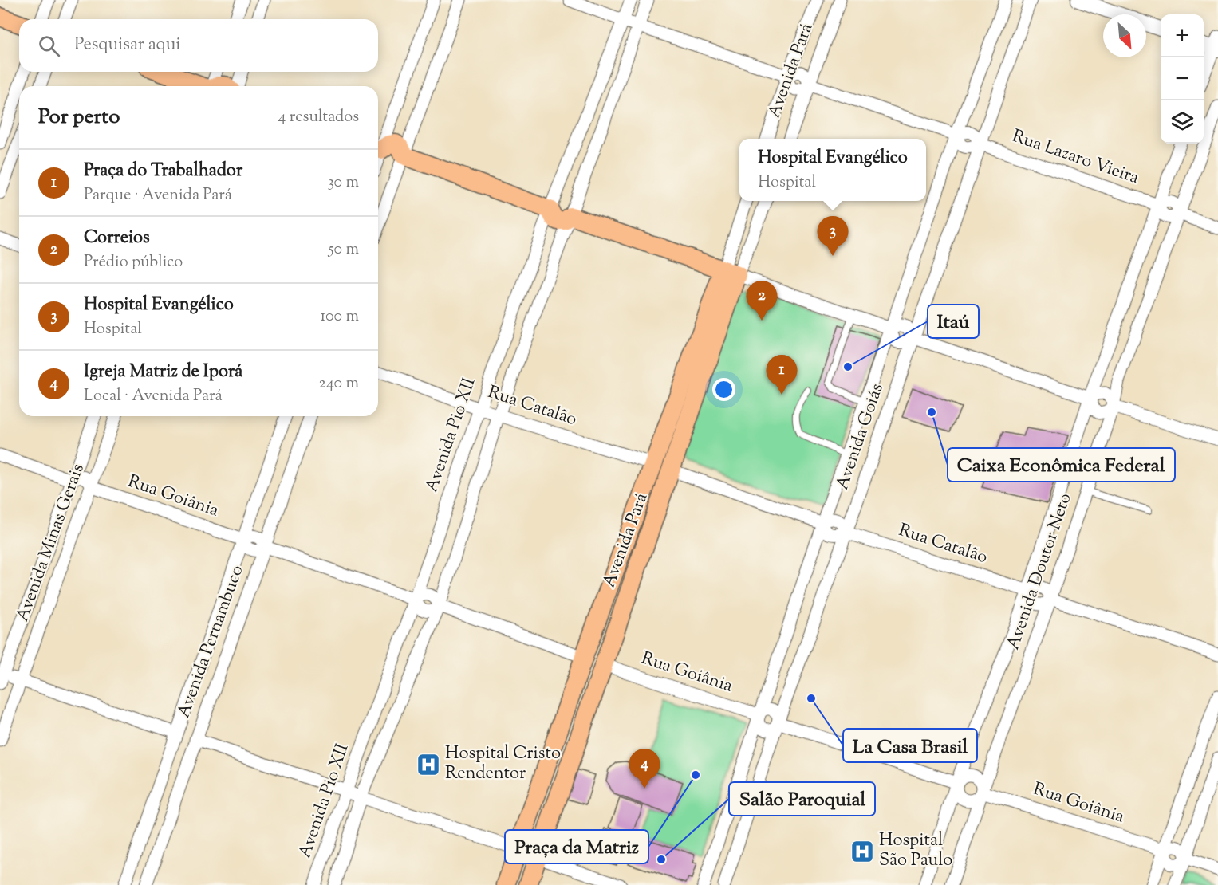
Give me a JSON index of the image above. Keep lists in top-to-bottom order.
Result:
{
  "streets": {
    "main road": ["Avenida Pará"],
    "street": [
      "Rua Lazaro Vieira",
      "Rua Catalão",
      "Avenida Pio XII",
      "Avenida Goiás",
      "Rua Goiânia",
      "Avenida Minas Gerais",
      "Avenida Doutor Neto",
      "Avenida Pernambuco"
    ]
  },
  "crossings": [
    ["Avenida Pará", "Rua Lazaro Vieira"],
    ["Avenida Pará", "Rua Catalão"],
    ["Avenida Pará", "Rua Goiânia"],
    ["Rua Lazaro Vieira", "Avenida Pio XII"],
    ["Rua Lazaro Vieira", "Avenida Goiás"],
    ["Rua Lazaro Vieira", "Avenida Doutor Neto"],
    ["Rua Catalão", "Avenida Pio XII"],
    ["Rua Catalão", "Avenida Goiás"],
    ["Rua Catalão", "Avenida Doutor Neto"],
    ["Avenida Pio XII", "Rua Goiânia"],
    ["Avenida Goiás", "Rua Goiânia"],
    ["Rua Goiânia", "Avenida Minas Gerais"],
    ["Rua Goiânia", "Avenida Doutor Neto"],
    ["Rua Goiânia", "Avenida Pernambuco"]
  ],
  "places": {
    "other": [
      "Itaú",
      "Caixa Econômica Federal",
      "La Casa Brasil",
      "Praça da Matriz",
      "Salão Paroquial"
    ],
    "hospital": ["Hospital Cristo Rendentor", "Hospital São Paulo"]
  },
  "north": "bottom right",
  "page": {
    "map_buttons": ["+", "−"],
    "search": "Pesquisar aqui",
    "heading": ["Por perto", "4 resultados"],
    "popup": ["Hospital Evangélico", "Hospital"],
    "list": [
      {
        "mark": "1",
        "name": "Praça do Trabalhador",
        "note": "Parque · Avenida Pará",
        "value": "30 m"
      },
      {
        "mark": "2",
        "name": "Correios",
        "note": "Prédio público",
        "value": "50 m"
      },
      {
        "mark": "3",
        "name": "Hospital Evangélico",
        "note": "Hospital",
        "value": "100 m"
      },
      {
        "mark": "4",
        "name": "Igreja Matriz de Iporá",
        "note": "Local · Avenida Pará",
        "value": "240 m"
      }
    ],
    "pins": [
      "3",
      "2",
      "1",
      "4"
    ]
  }
}
